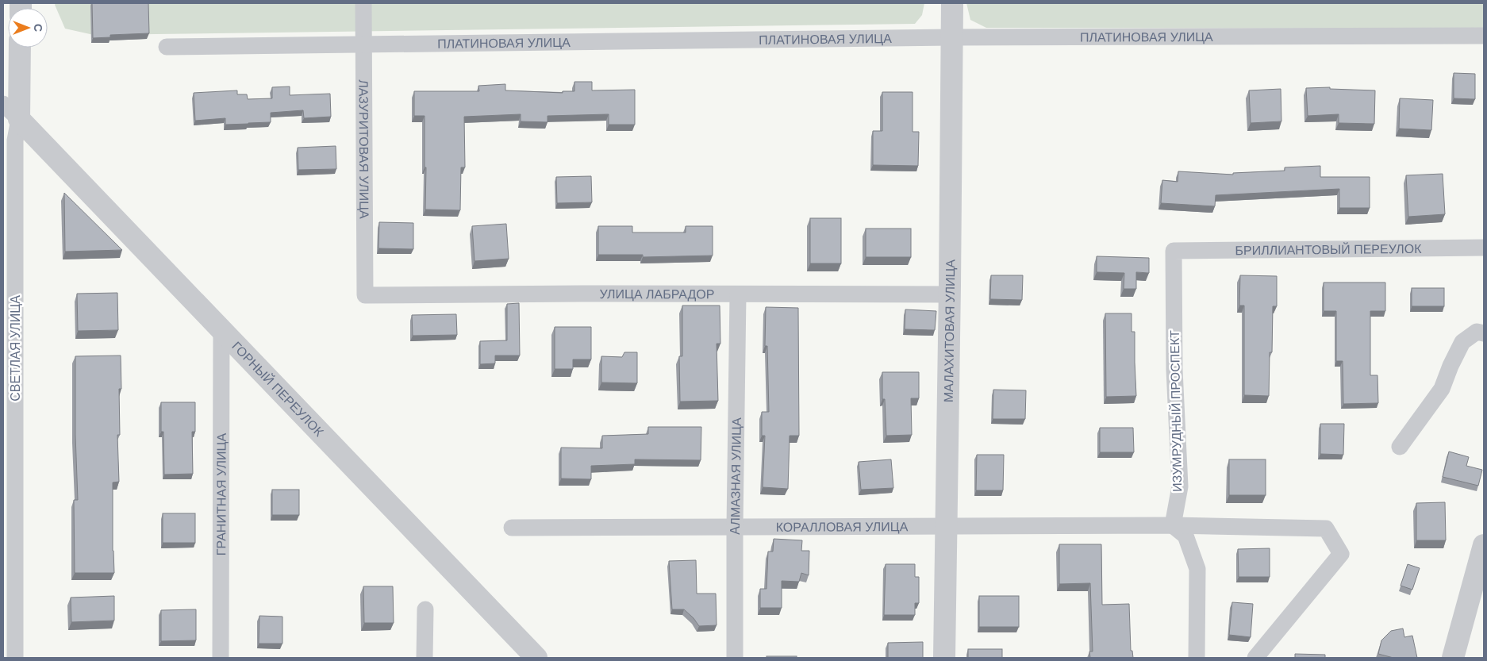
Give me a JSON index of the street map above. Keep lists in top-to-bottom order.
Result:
{
  "streets": {
    "street": [
      "ПЛАТИНОВАЯ УЛИЦА",
      "ЛАЗУРИТОВАЯ УЛИЦА",
      "БРИЛЛИАНТОВЫЙ ПЕРЕУЛОК",
      "УЛИЦА ЛАБРАДОР",
      "МАЛАХИТОВАЯ УЛИЦА",
      "СВЕТЛАЯ УЛИЦА",
      "ГОРНЫЙ ПЕРЕУЛОК",
      "ИЗУМРУДНЫЙ ПРОСПЕКТ",
      "АЛМАЗНАЯ УЛИЦА",
      "ГРАНИТНАЯ УЛИЦА",
      "КОРАЛЛОВАЯ УЛИЦА"
    ]
  },
  "crossings": [
    ["ПЛАТИНОВАЯ УЛИЦА", "ЛАЗУРИТОВАЯ УЛИЦА"],
    ["ПЛАТИНОВАЯ УЛИЦА", "МАЛАХИТОВАЯ УЛИЦА"],
    ["ЛАЗУРИТОВАЯ УЛИЦА", "УЛИЦА ЛАБРАДОР"],
    ["БРИЛЛИАНТОВЫЙ ПЕРЕУЛОК", "ИЗУМРУДНЫЙ ПРОСПЕКТ"],
    ["УЛИЦА ЛАБРАДОР", "МАЛАХИТОВАЯ УЛИЦА"],
    ["УЛИЦА ЛАБРАДОР", "АЛМАЗНАЯ УЛИЦА"],
    ["МАЛАХИТОВАЯ УЛИЦА", "КОРАЛЛОВАЯ УЛИЦА"],
    ["СВЕТЛАЯ УЛИЦА", "ГОРНЫЙ ПЕРЕУЛОК"],
    ["ГОРНЫЙ ПЕРЕУЛОК", "ГРАНИТНАЯ УЛИЦА"],
    ["ИЗУМРУДНЫЙ ПРОСПЕКТ", "КОРАЛЛОВАЯ УЛИЦА"],
    ["АЛМАЗНАЯ УЛИЦА", "КОРАЛЛОВАЯ УЛИЦА"]
  ],
  "north": "right"
}
